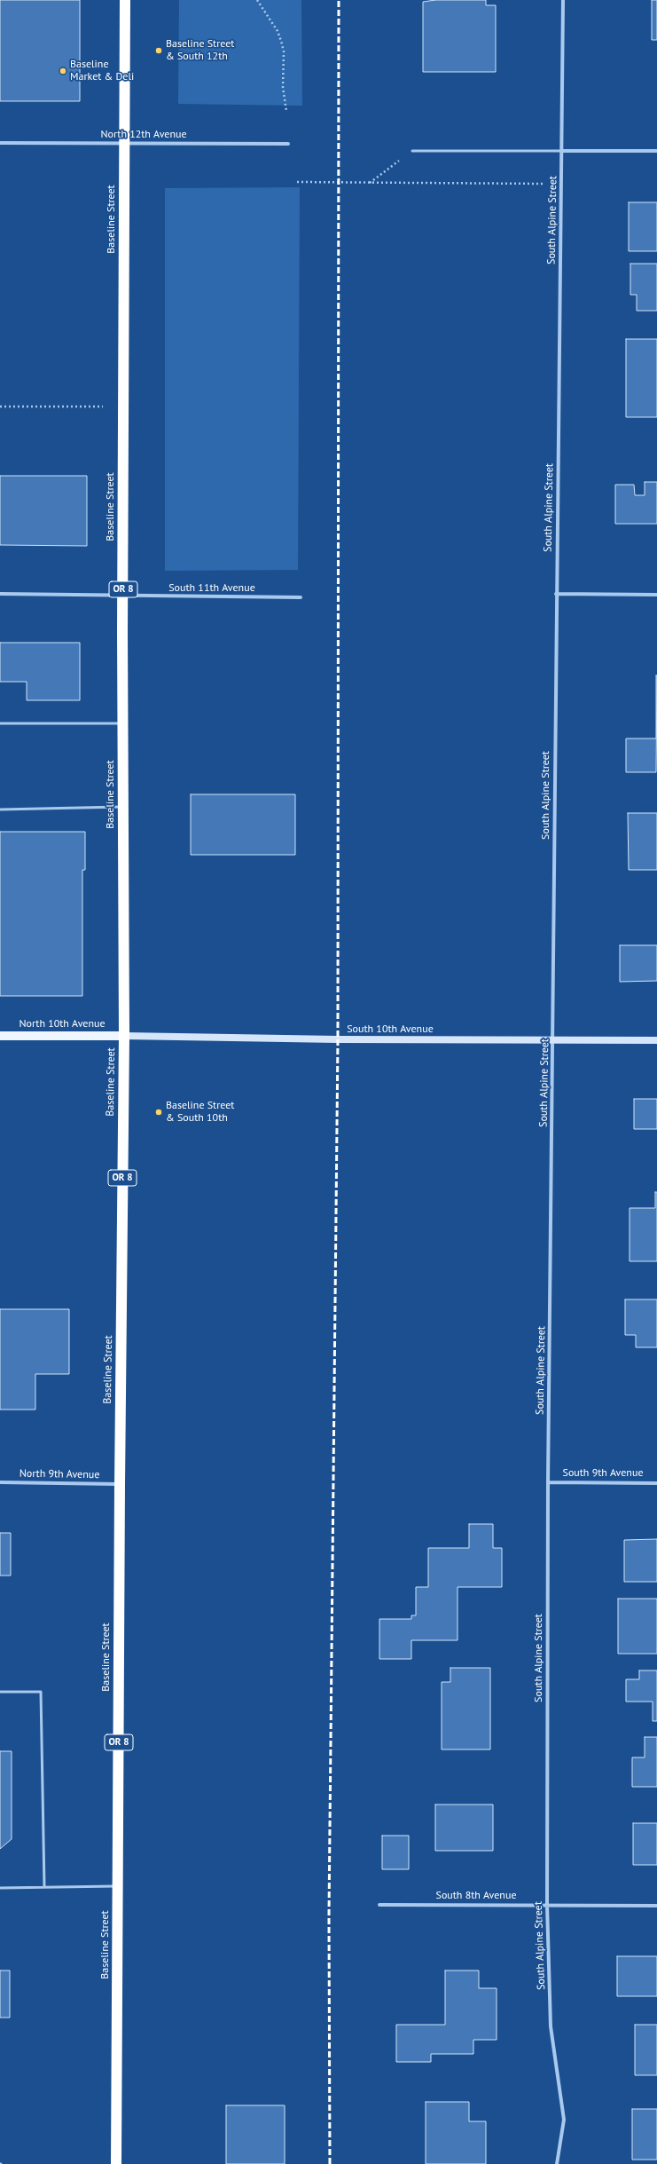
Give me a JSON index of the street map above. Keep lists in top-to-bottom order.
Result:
{
  "streets": {
    "highway": ["Baseline Street", "OR 8"],
    "main road": ["North 10th Avenue", "South 10th Avenue"],
    "street": [
      "North 12th Avenue",
      "South Alpine Street",
      "South 11th Avenue",
      "South 9th Avenue",
      "North 9th Avenue",
      "South 8th Avenue"
    ]
  },
  "crossings": [
    ["North 12th Avenue", "Baseline Street"],
    ["Baseline Street", "South 11th Avenue"],
    ["Baseline Street", "North 10th Avenue"],
    ["Baseline Street", "South 10th Avenue"],
    ["Baseline Street", "North 9th Avenue"],
    ["South Alpine Street", "South 10th Avenue"],
    ["South Alpine Street", "South 9th Avenue"],
    ["South Alpine Street", "South 8th Avenue"],
    ["North 10th Avenue", "South 10th Avenue"]
  ],
  "places": ["Baseline Street & South 12th", "Baseline Market & Deli", "Baseline Street & South 10th"]
}
